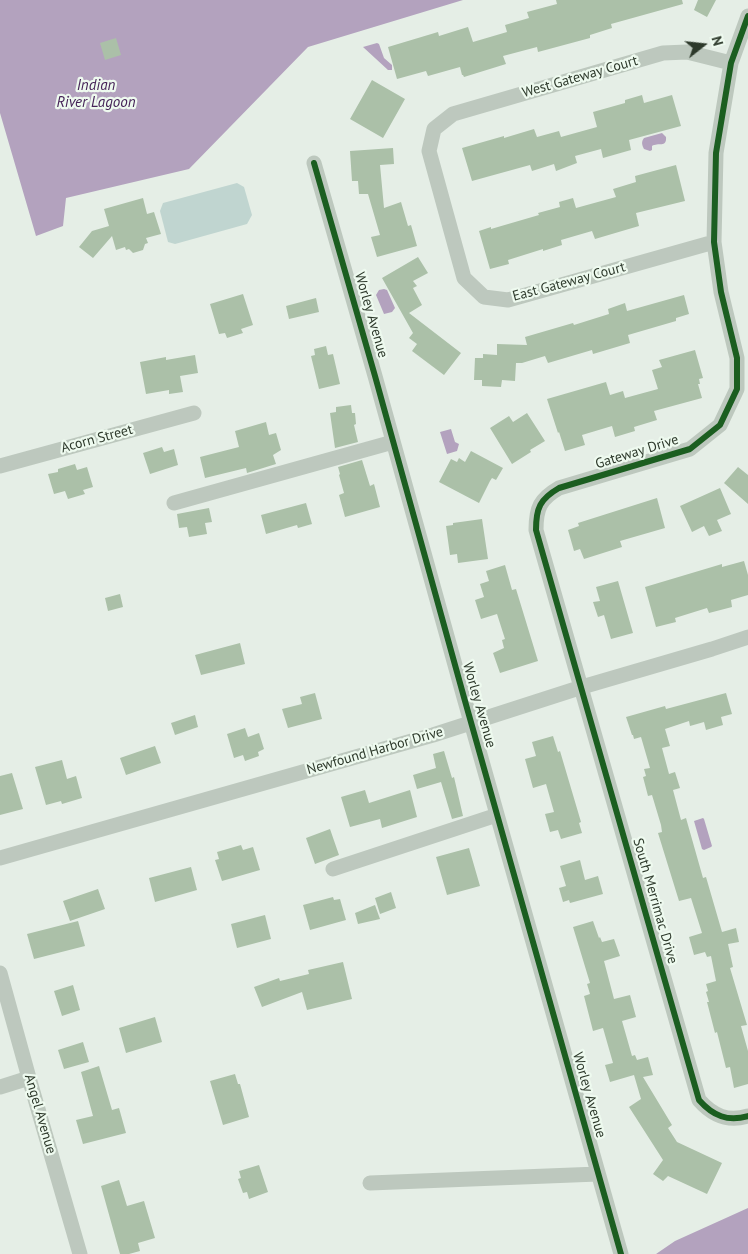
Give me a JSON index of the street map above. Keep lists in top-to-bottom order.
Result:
{
  "streets": {
    "street": [
      "West Gateway Court",
      "East Gateway Court",
      "Worley Avenue",
      "Acorn Street",
      "Gateway Drive",
      "Newfound Harbor Drive",
      "South Merrimac Drive",
      "Angel Avenue"
    ]
  },
  "crossings": [
    ["West Gateway Court", "East Gateway Court"],
    ["West Gateway Court", "Gateway Drive"],
    ["East Gateway Court", "Gateway Drive"],
    ["Worley Avenue", "Newfound Harbor Drive"],
    ["Gateway Drive", "Newfound Harbor Drive"],
    ["Gateway Drive", "South Merrimac Drive"],
    ["Newfound Harbor Drive", "South Merrimac Drive"]
  ],
  "water": ["Indian River Lagoon"],
  "north": "right"
}
